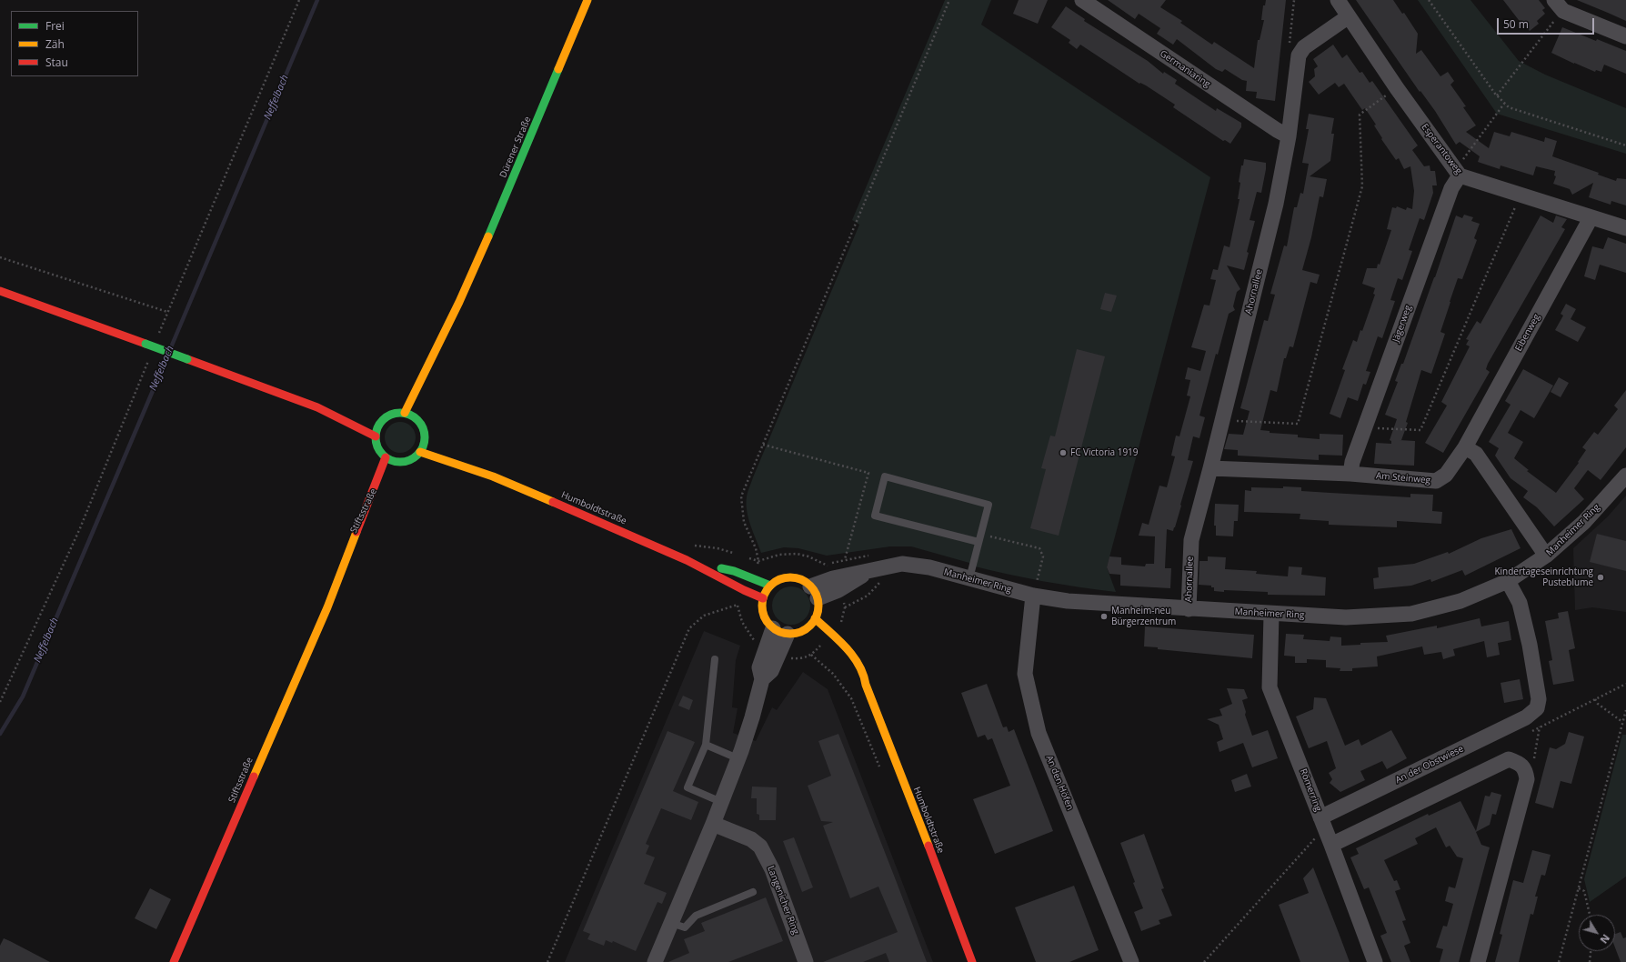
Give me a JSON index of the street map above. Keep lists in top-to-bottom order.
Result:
{
  "streets": {
    "street": [
      "Germaniaring",
      "Dürener Straße",
      "Esperantoweg",
      "Ahornallee",
      "Jägerweg",
      "Eibenweg",
      "Am Steinweg",
      "Humboldtstraße",
      "Stiftsstraße",
      "Manheimer Ring",
      "An der Obstwiese",
      "An den Höfen",
      "Römerring",
      "Langenicher Ring"
    ]
  },
  "crossings": [
    ["Germaniaring", "Ahornallee"],
    ["Dürener Straße", "Humboldtstraße"],
    ["Dürener Straße", "Stiftsstraße"],
    ["Esperantoweg", "Jägerweg"],
    ["Esperantoweg", "Eibenweg"],
    ["Ahornallee", "Am Steinweg"],
    ["Ahornallee", "Manheimer Ring"],
    ["Jägerweg", "Am Steinweg"],
    ["Eibenweg", "Am Steinweg"],
    ["Humboldtstraße", "Stiftsstraße"],
    ["Humboldtstraße", "Manheimer Ring"],
    ["Manheimer Ring", "An den Höfen"],
    ["Manheimer Ring", "Römerring"],
    ["An der Obstwiese", "Römerring"]
  ],
  "water": ["Neffelbach"],
  "places": ["FC Victoria 1919", "Kindertageseinrichtung Pusteblume", "Manheim-neu Bürgerzentrum"],
  "legend": ["Frei", "Zäh", "Stau"],
  "scale_bar": "50 m",
  "north": "bottom right"
}
